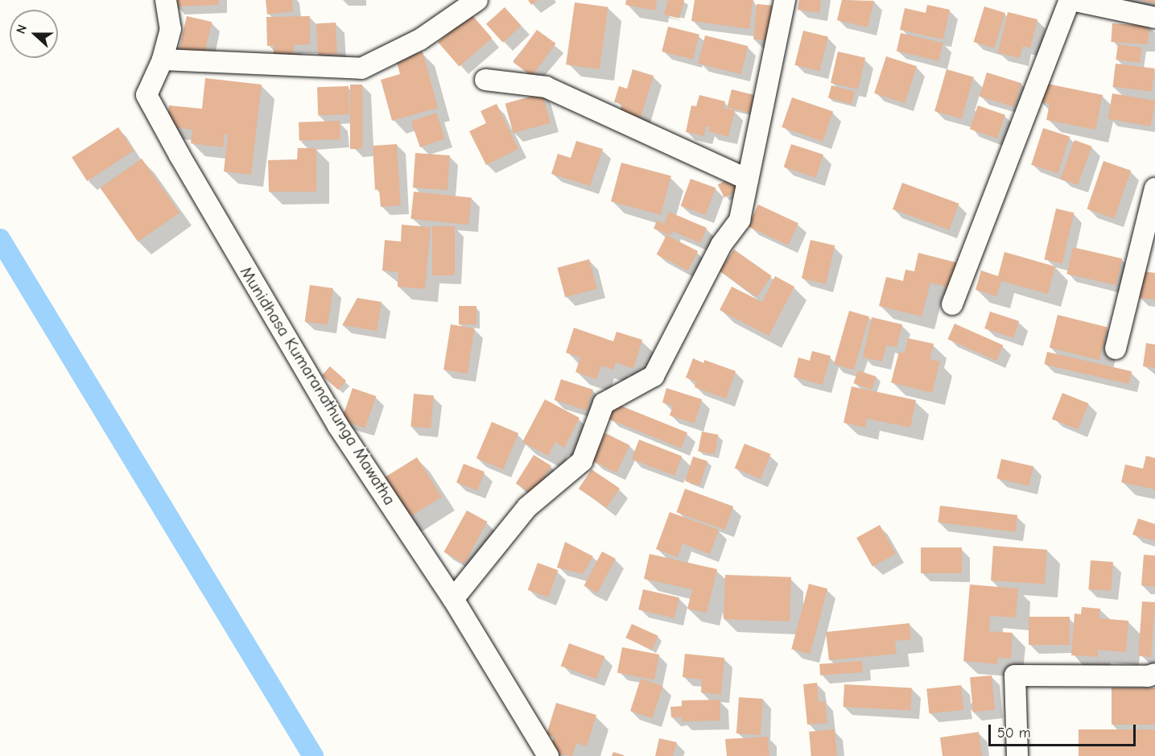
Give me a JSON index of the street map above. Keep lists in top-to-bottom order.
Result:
{
  "streets": {
    "street": ["Munidhasa Kumaranathunga Mawatha"]
  },
  "scale_bar": "50 m",
  "north": "left"
}
